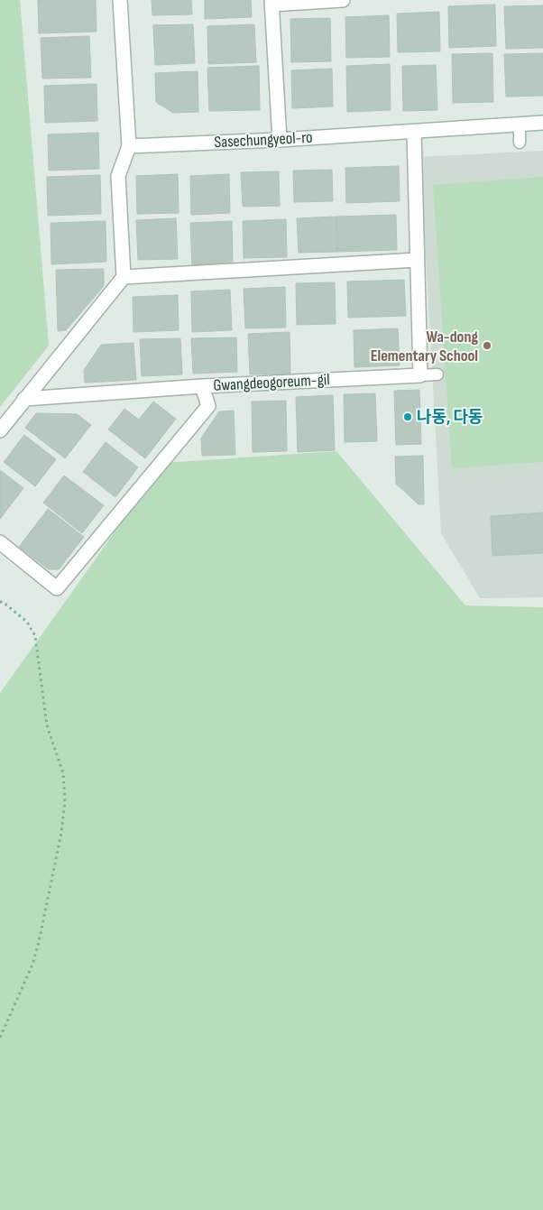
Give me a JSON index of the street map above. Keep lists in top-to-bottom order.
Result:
{
  "streets": {
    "street": ["Sasechungyeol-ro", "Gwangdeogoreum-gil"]
  },
  "places": ["Wa-dong Elementary School", "나동, 다동"]
}
